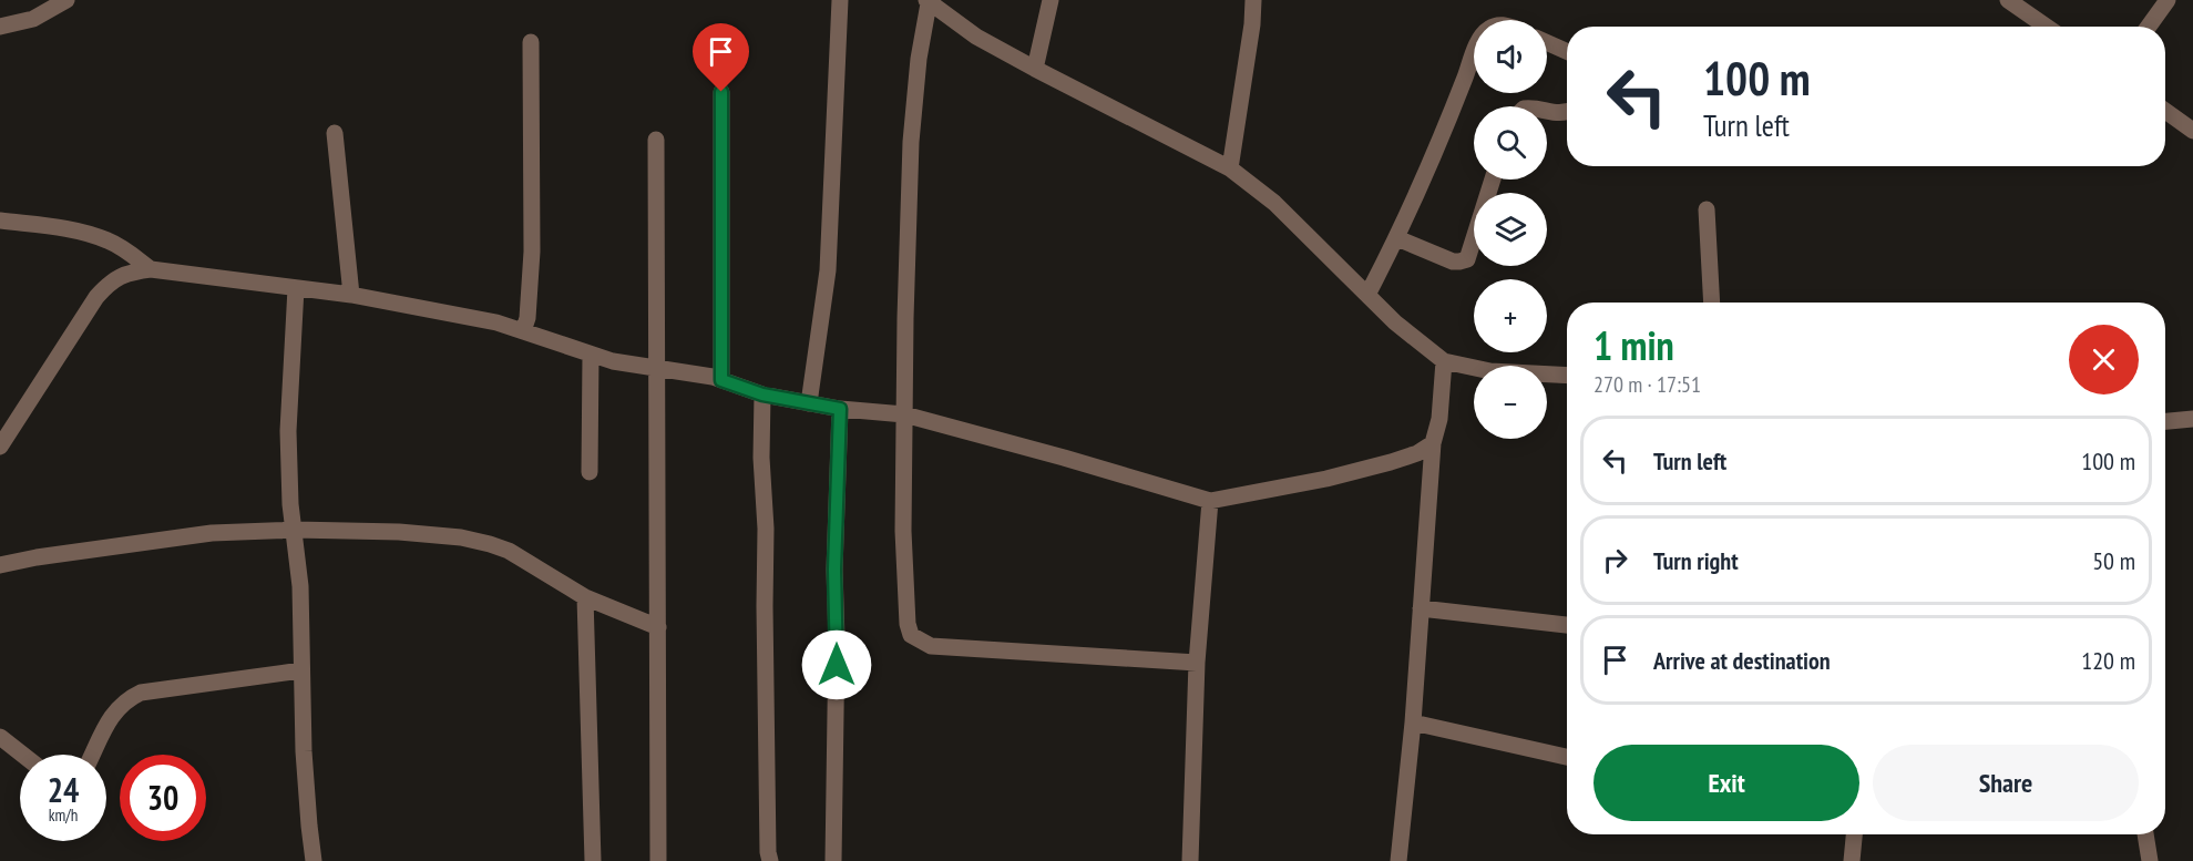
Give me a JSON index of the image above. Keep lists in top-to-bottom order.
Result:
{
  "page": {
    "map_buttons": ["+", "−"],
    "turn": ["100 m", "Turn left"],
    "heading": ["1 min", "270 m · 17:51"],
    "list": [
      {
        "name": "Turn left",
        "value": "100 m"
      },
      {
        "name": "Turn right",
        "value": "50 m"
      },
      {
        "name": "Arrive at destination",
        "value": "120 m"
      }
    ],
    "buttons": ["Exit", "Share"],
    "speed": "24 km/h",
    "limit": "30"
  }
}
